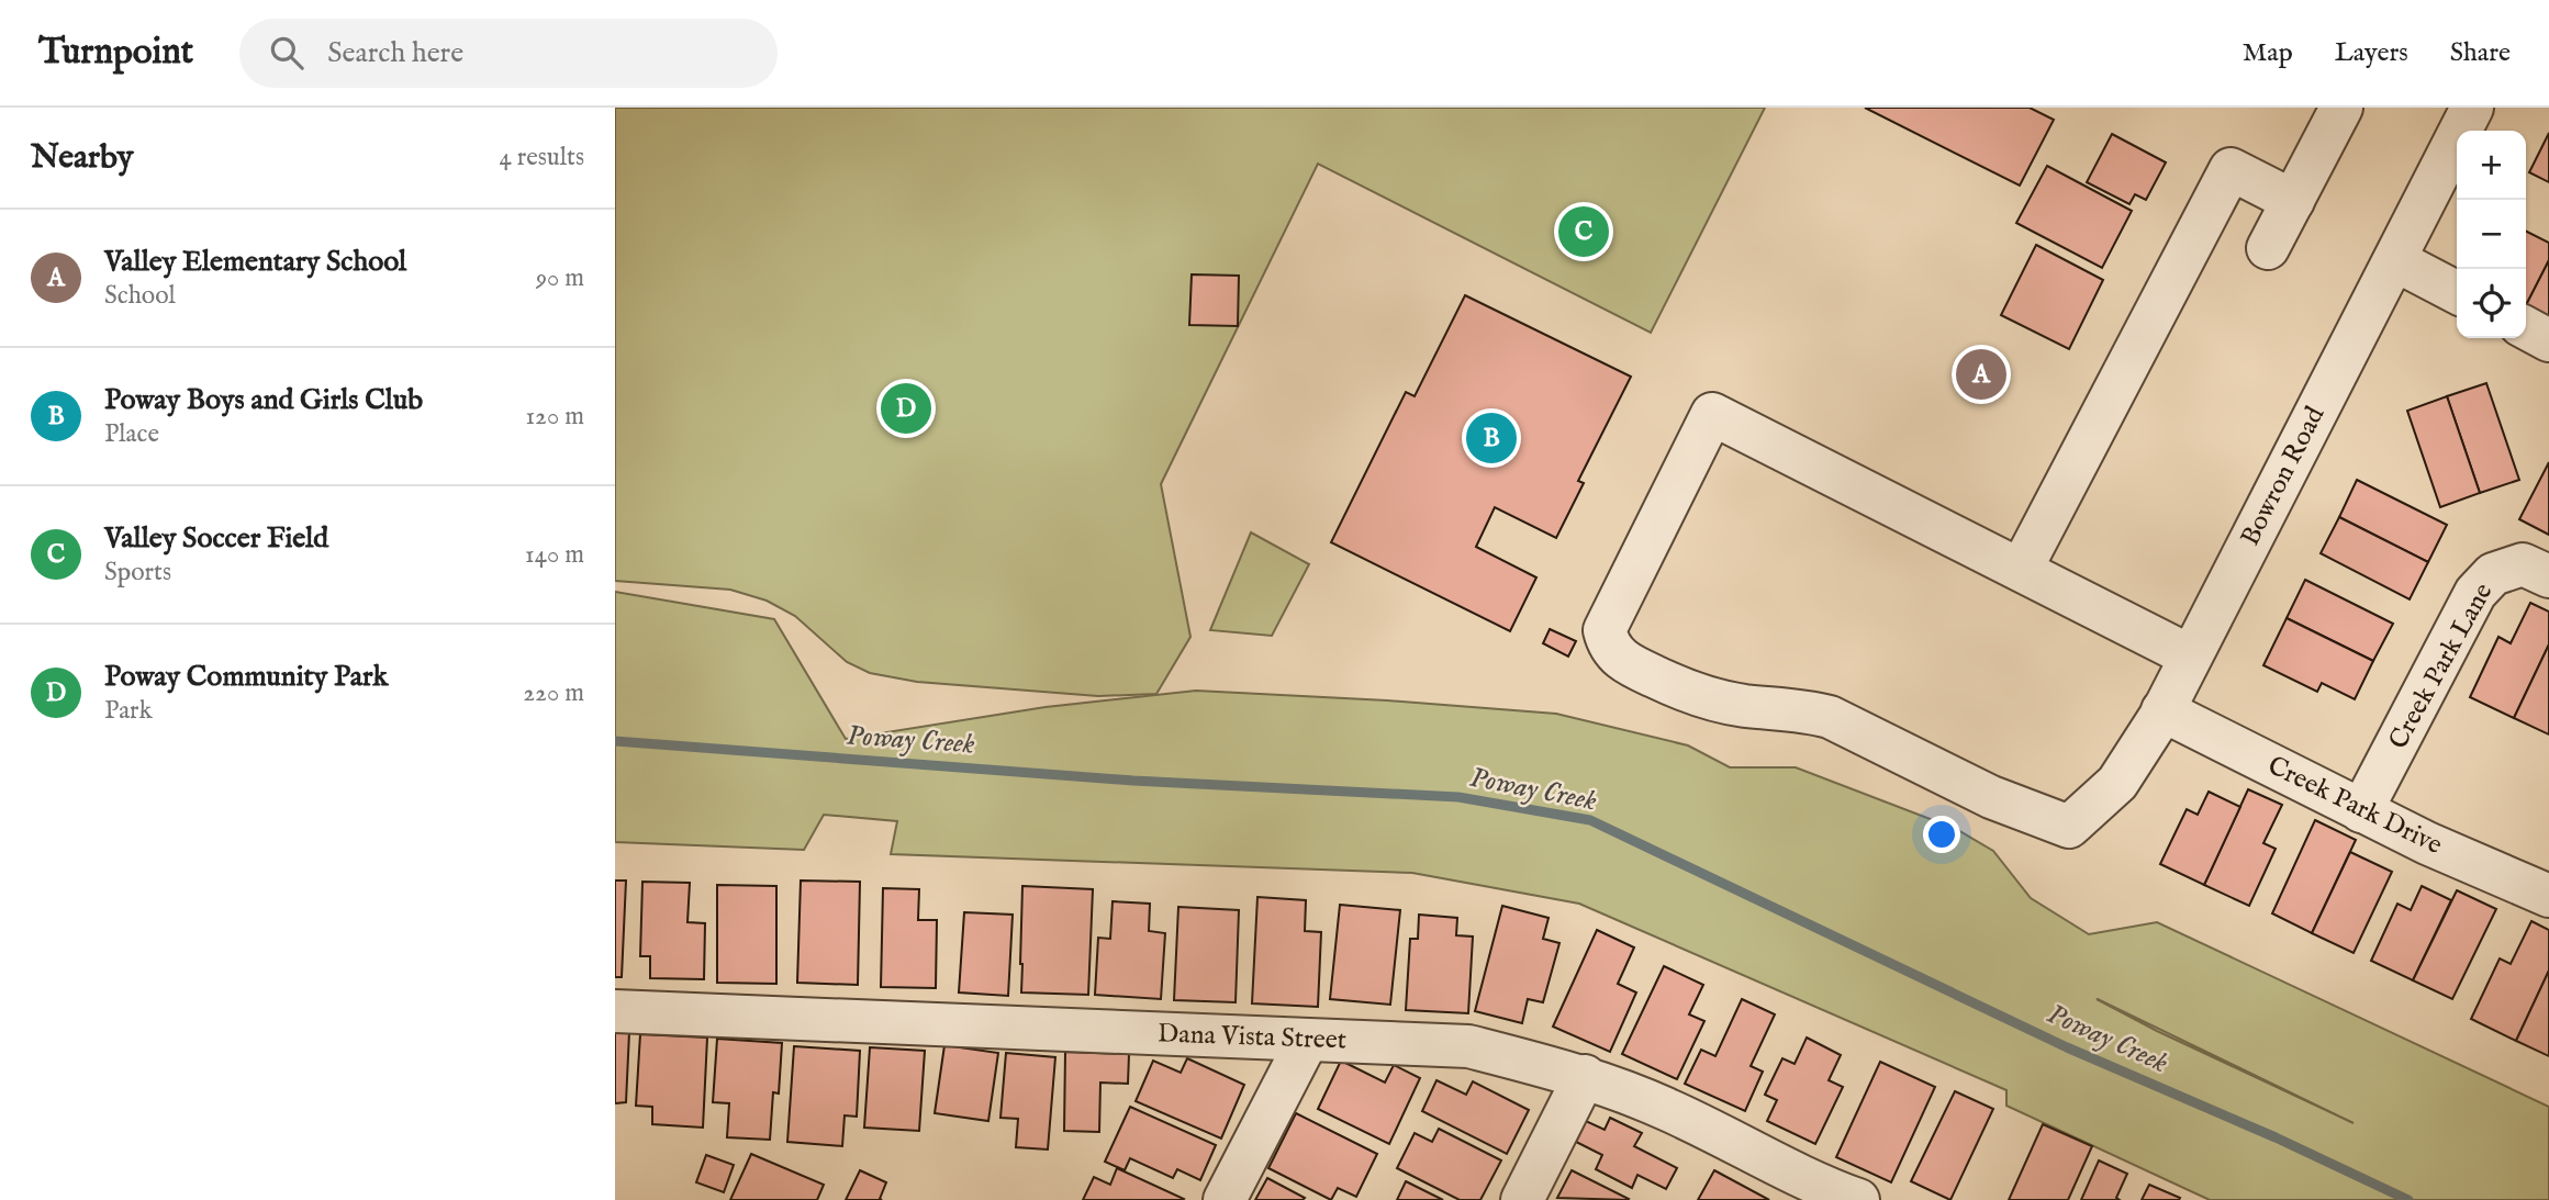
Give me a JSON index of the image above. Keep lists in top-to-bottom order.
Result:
{
  "streets": {
    "street": [
      "Bowron Road",
      "Creek Park Lane",
      "Creek Park Drive",
      "Dana Vista Street"
    ]
  },
  "crossings": [
    ["Bowron Road", "Creek Park Drive"],
    ["Creek Park Lane", "Creek Park Drive"]
  ],
  "water": ["Poway Creek"],
  "page": {
    "header": "Turnpoint",
    "search": "Search here",
    "nav": ["Map", "Layers", "Share"],
    "heading": ["Nearby", "4 results"],
    "map_buttons": ["+", "−"],
    "pins": [
      "C",
      "A",
      "D",
      "B"
    ],
    "list": [
      {
        "mark": "A",
        "name": "Valley Elementary School",
        "note": "School",
        "value": "90 m"
      },
      {
        "mark": "B",
        "name": "Poway Boys and Girls Club",
        "note": "Place",
        "value": "120 m"
      },
      {
        "mark": "C",
        "name": "Valley Soccer Field",
        "note": "Sports",
        "value": "140 m"
      },
      {
        "mark": "D",
        "name": "Poway Community Park",
        "note": "Park",
        "value": "220 m"
      }
    ]
  }
}
